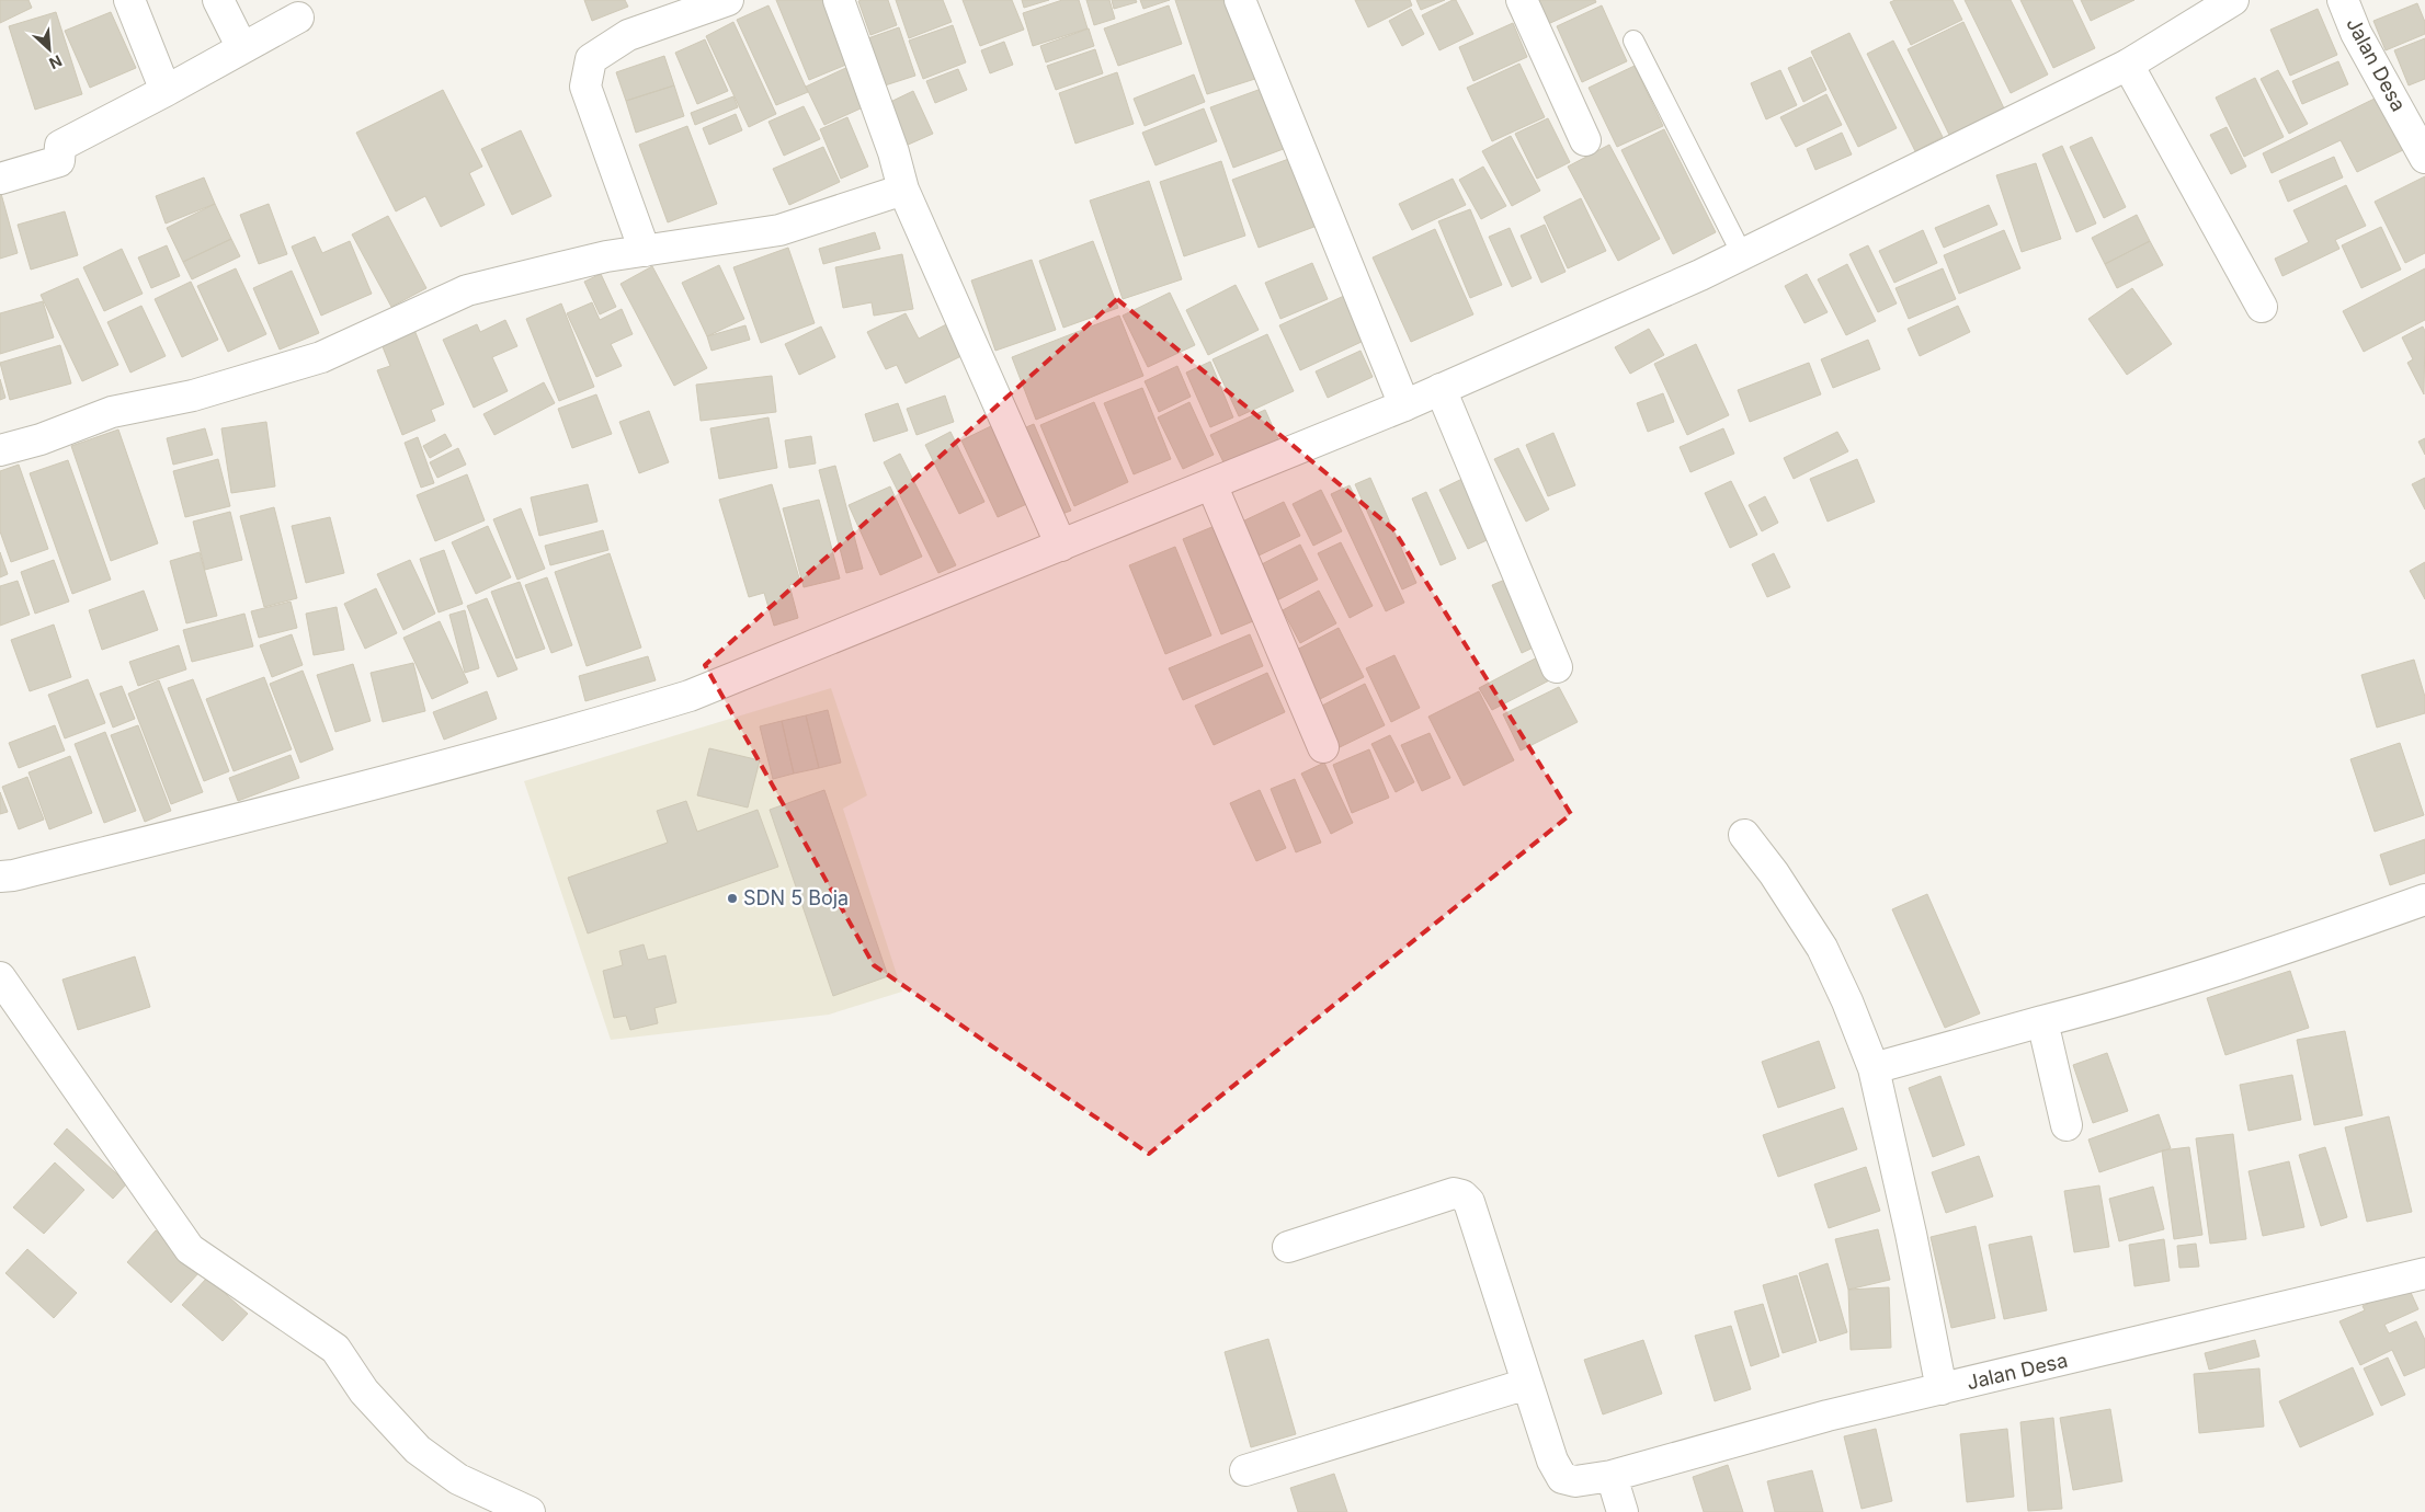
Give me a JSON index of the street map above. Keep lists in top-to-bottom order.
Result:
{
  "streets": {
    "street": ["Jalan Desa"]
  },
  "places": ["SDN 5 Boja"],
  "north": "bottom right"
}
